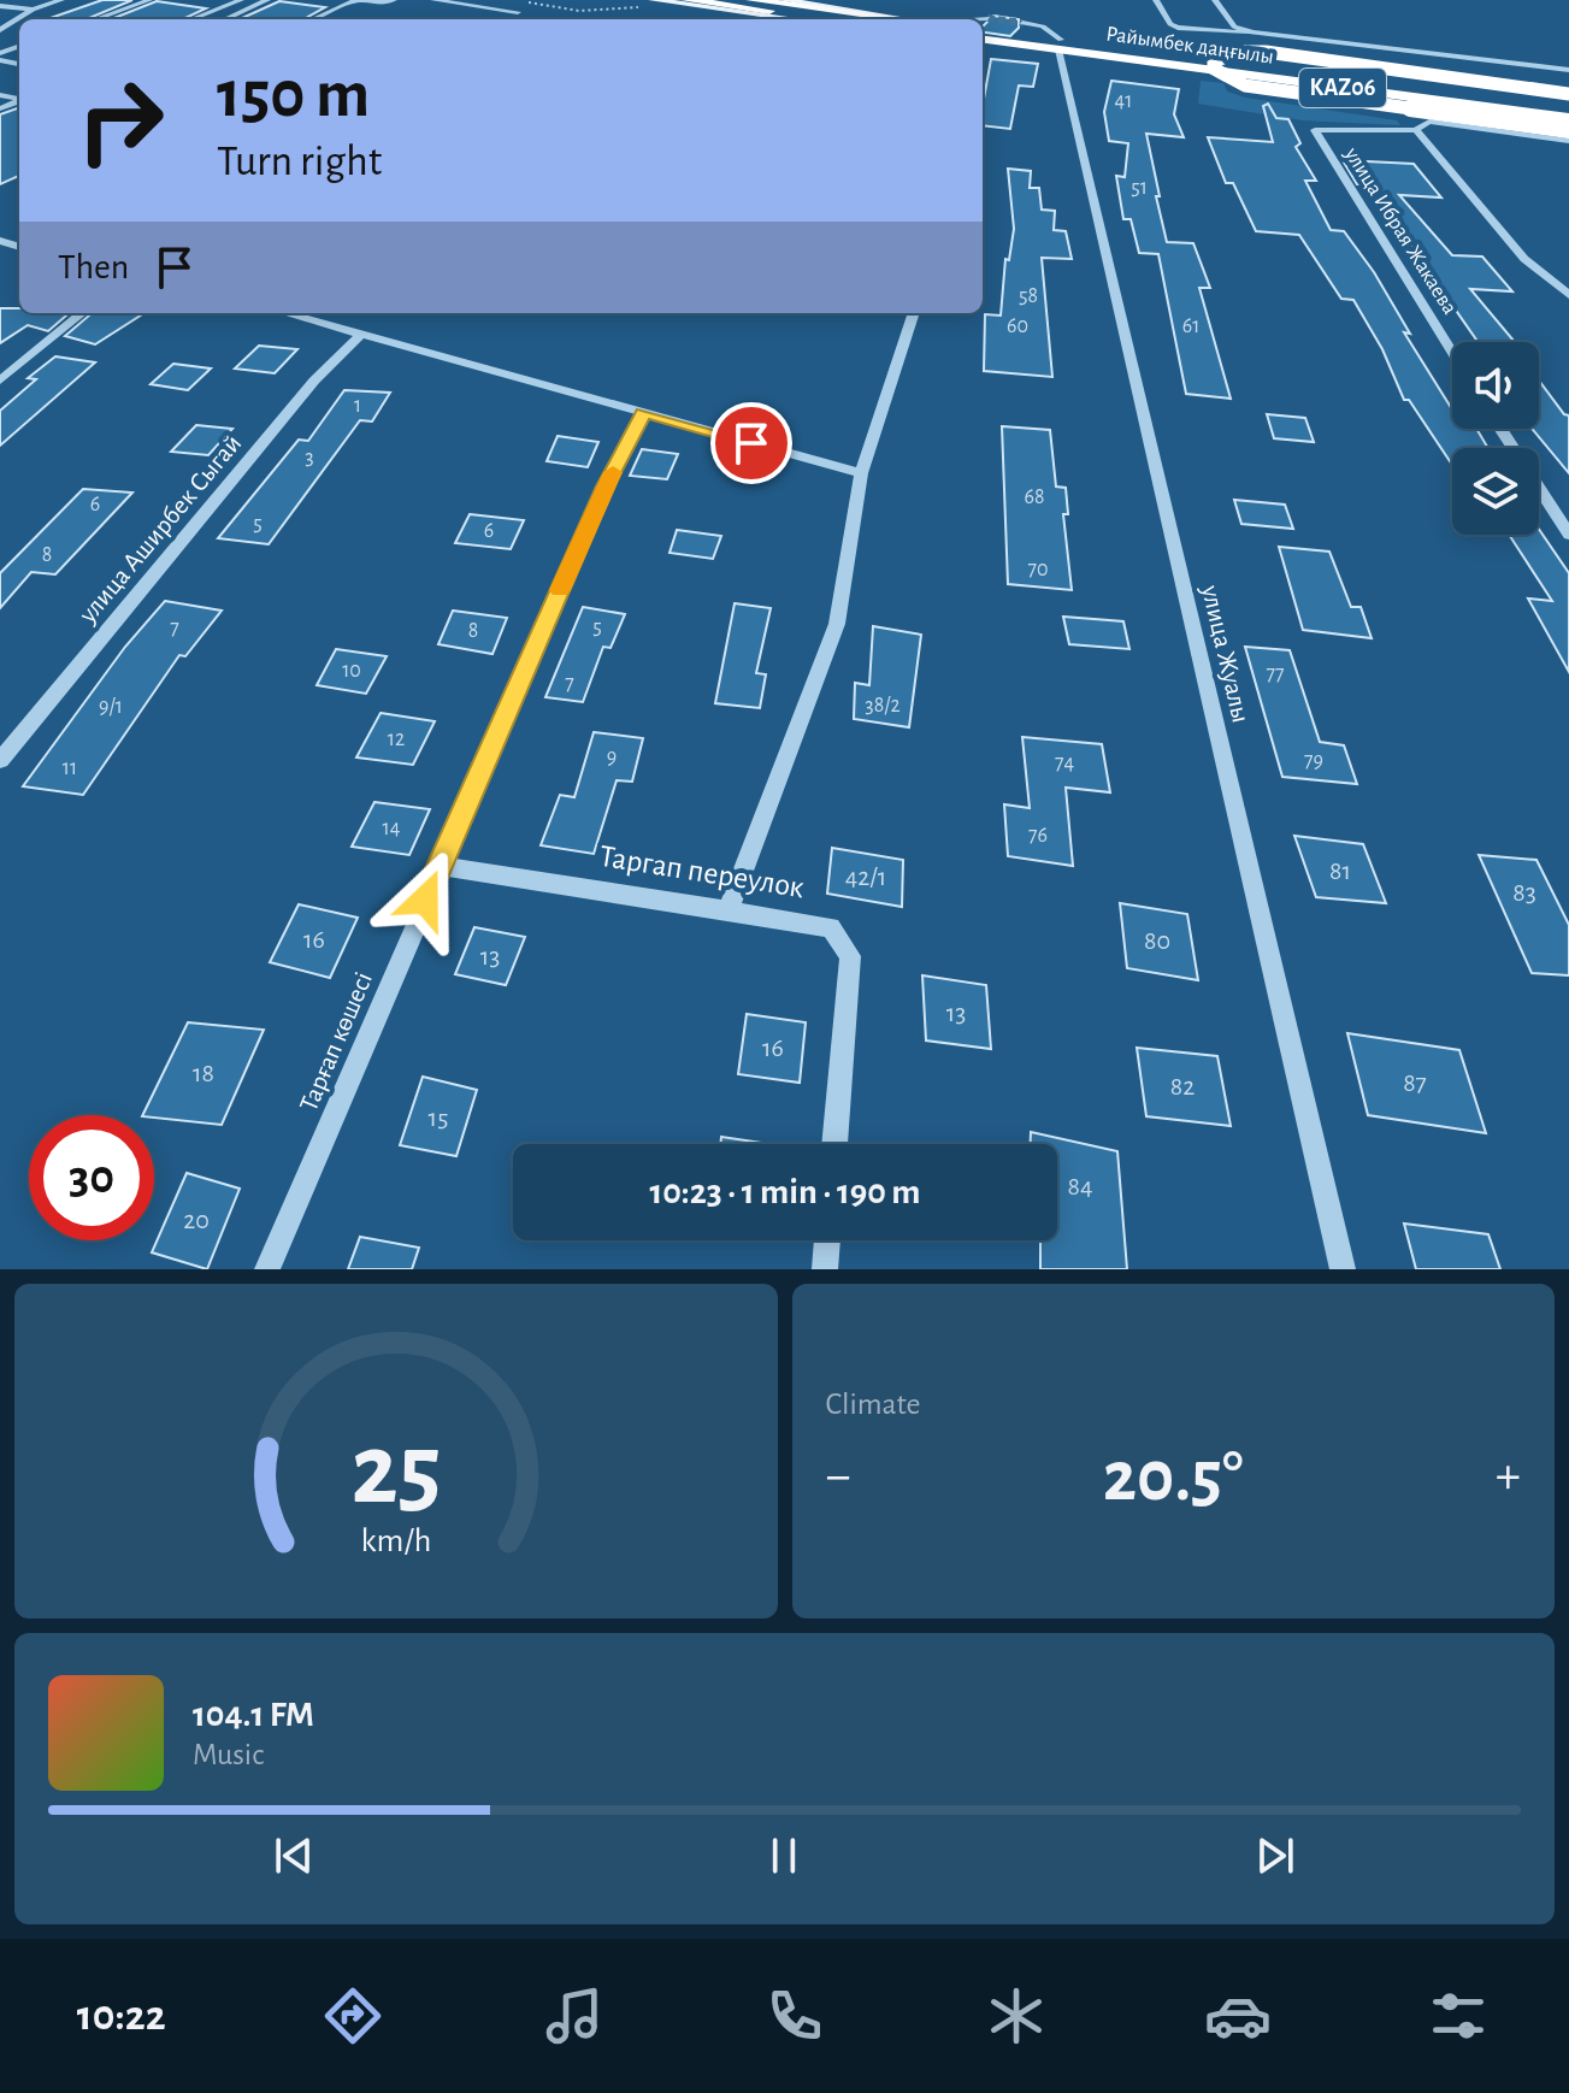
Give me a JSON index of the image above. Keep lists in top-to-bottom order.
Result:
{
  "streets": {
    "highway": ["Райымбек даңғылы", "KАZ06"],
    "street": [
      "улица Ибрая Жакаева",
      "улица Аширбек Сыгай",
      "улица Жуалы",
      "Таргап переулок",
      "Тарғап көшесі"
    ]
  },
  "crossings": [
    ["Райымбек даңғылы", "улица Жуалы"],
    ["Таргап переулок", "Тарғап көшесі"]
  ],
  "house_numbers": [
    "41",
    "51",
    "58",
    "60",
    "61",
    "1",
    "3",
    "68",
    "6",
    "5",
    "6",
    "8",
    "70",
    "5",
    "7",
    "8",
    "10",
    "77",
    "7",
    "38/2",
    "9/1",
    "12",
    "9",
    "79",
    "74",
    "11",
    "14",
    "76",
    "81",
    "42/1",
    "83",
    "16",
    "80",
    "13",
    "13",
    "16",
    "18",
    "87",
    "82",
    "15",
    "84",
    "20"
  ],
  "page": {
    "turn": ["150 m", "Turn right"],
    "then": "Then",
    "limit": "30",
    "trip": "10:23 · 1 min · 190 m",
    "tile": "Climate",
    "heat": ["−", "20.5°", "+"],
    "song": ["104.1 FM", "Music"],
    "tabs": "10:22",
    "gauge": ["25", "km/h"]
  }
}
